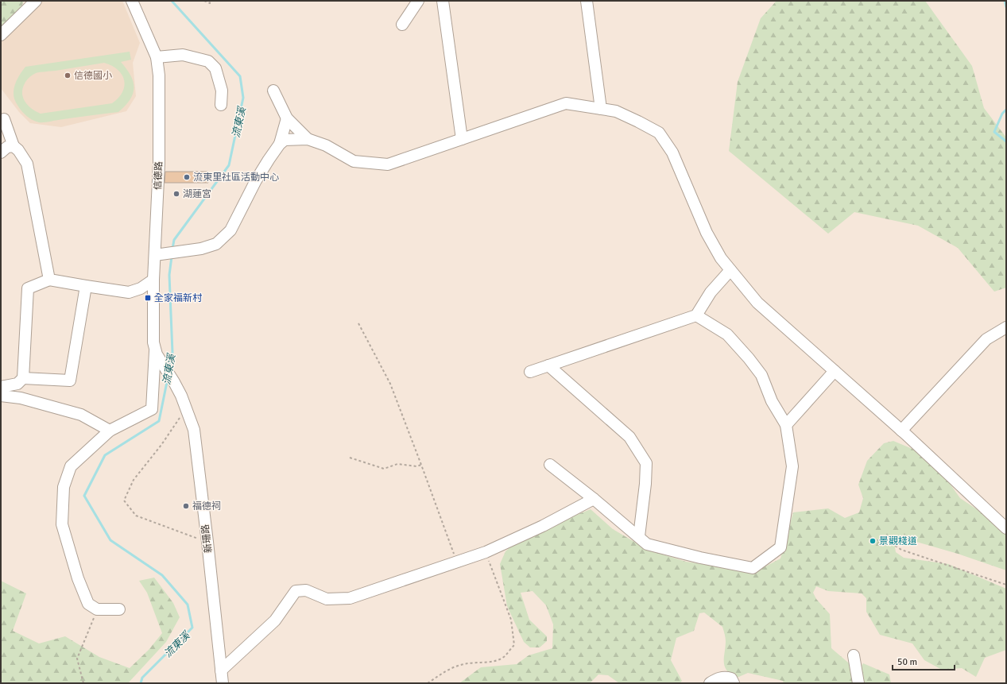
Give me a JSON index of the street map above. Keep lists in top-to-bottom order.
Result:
{
  "streets": {
    "street": ["信德路", "新珊路"]
  },
  "crossings": [
    ["信德路", "新珊路"]
  ],
  "water": ["流東溪"],
  "places": {
    "other": [
      "信德國小",
      "流東里社區活動中心",
      "湖蓮宮",
      "福德祠",
      "景觀棧道"
    ],
    "transit": ["全家福新村"]
  },
  "scale_bar": "50 m"
}
